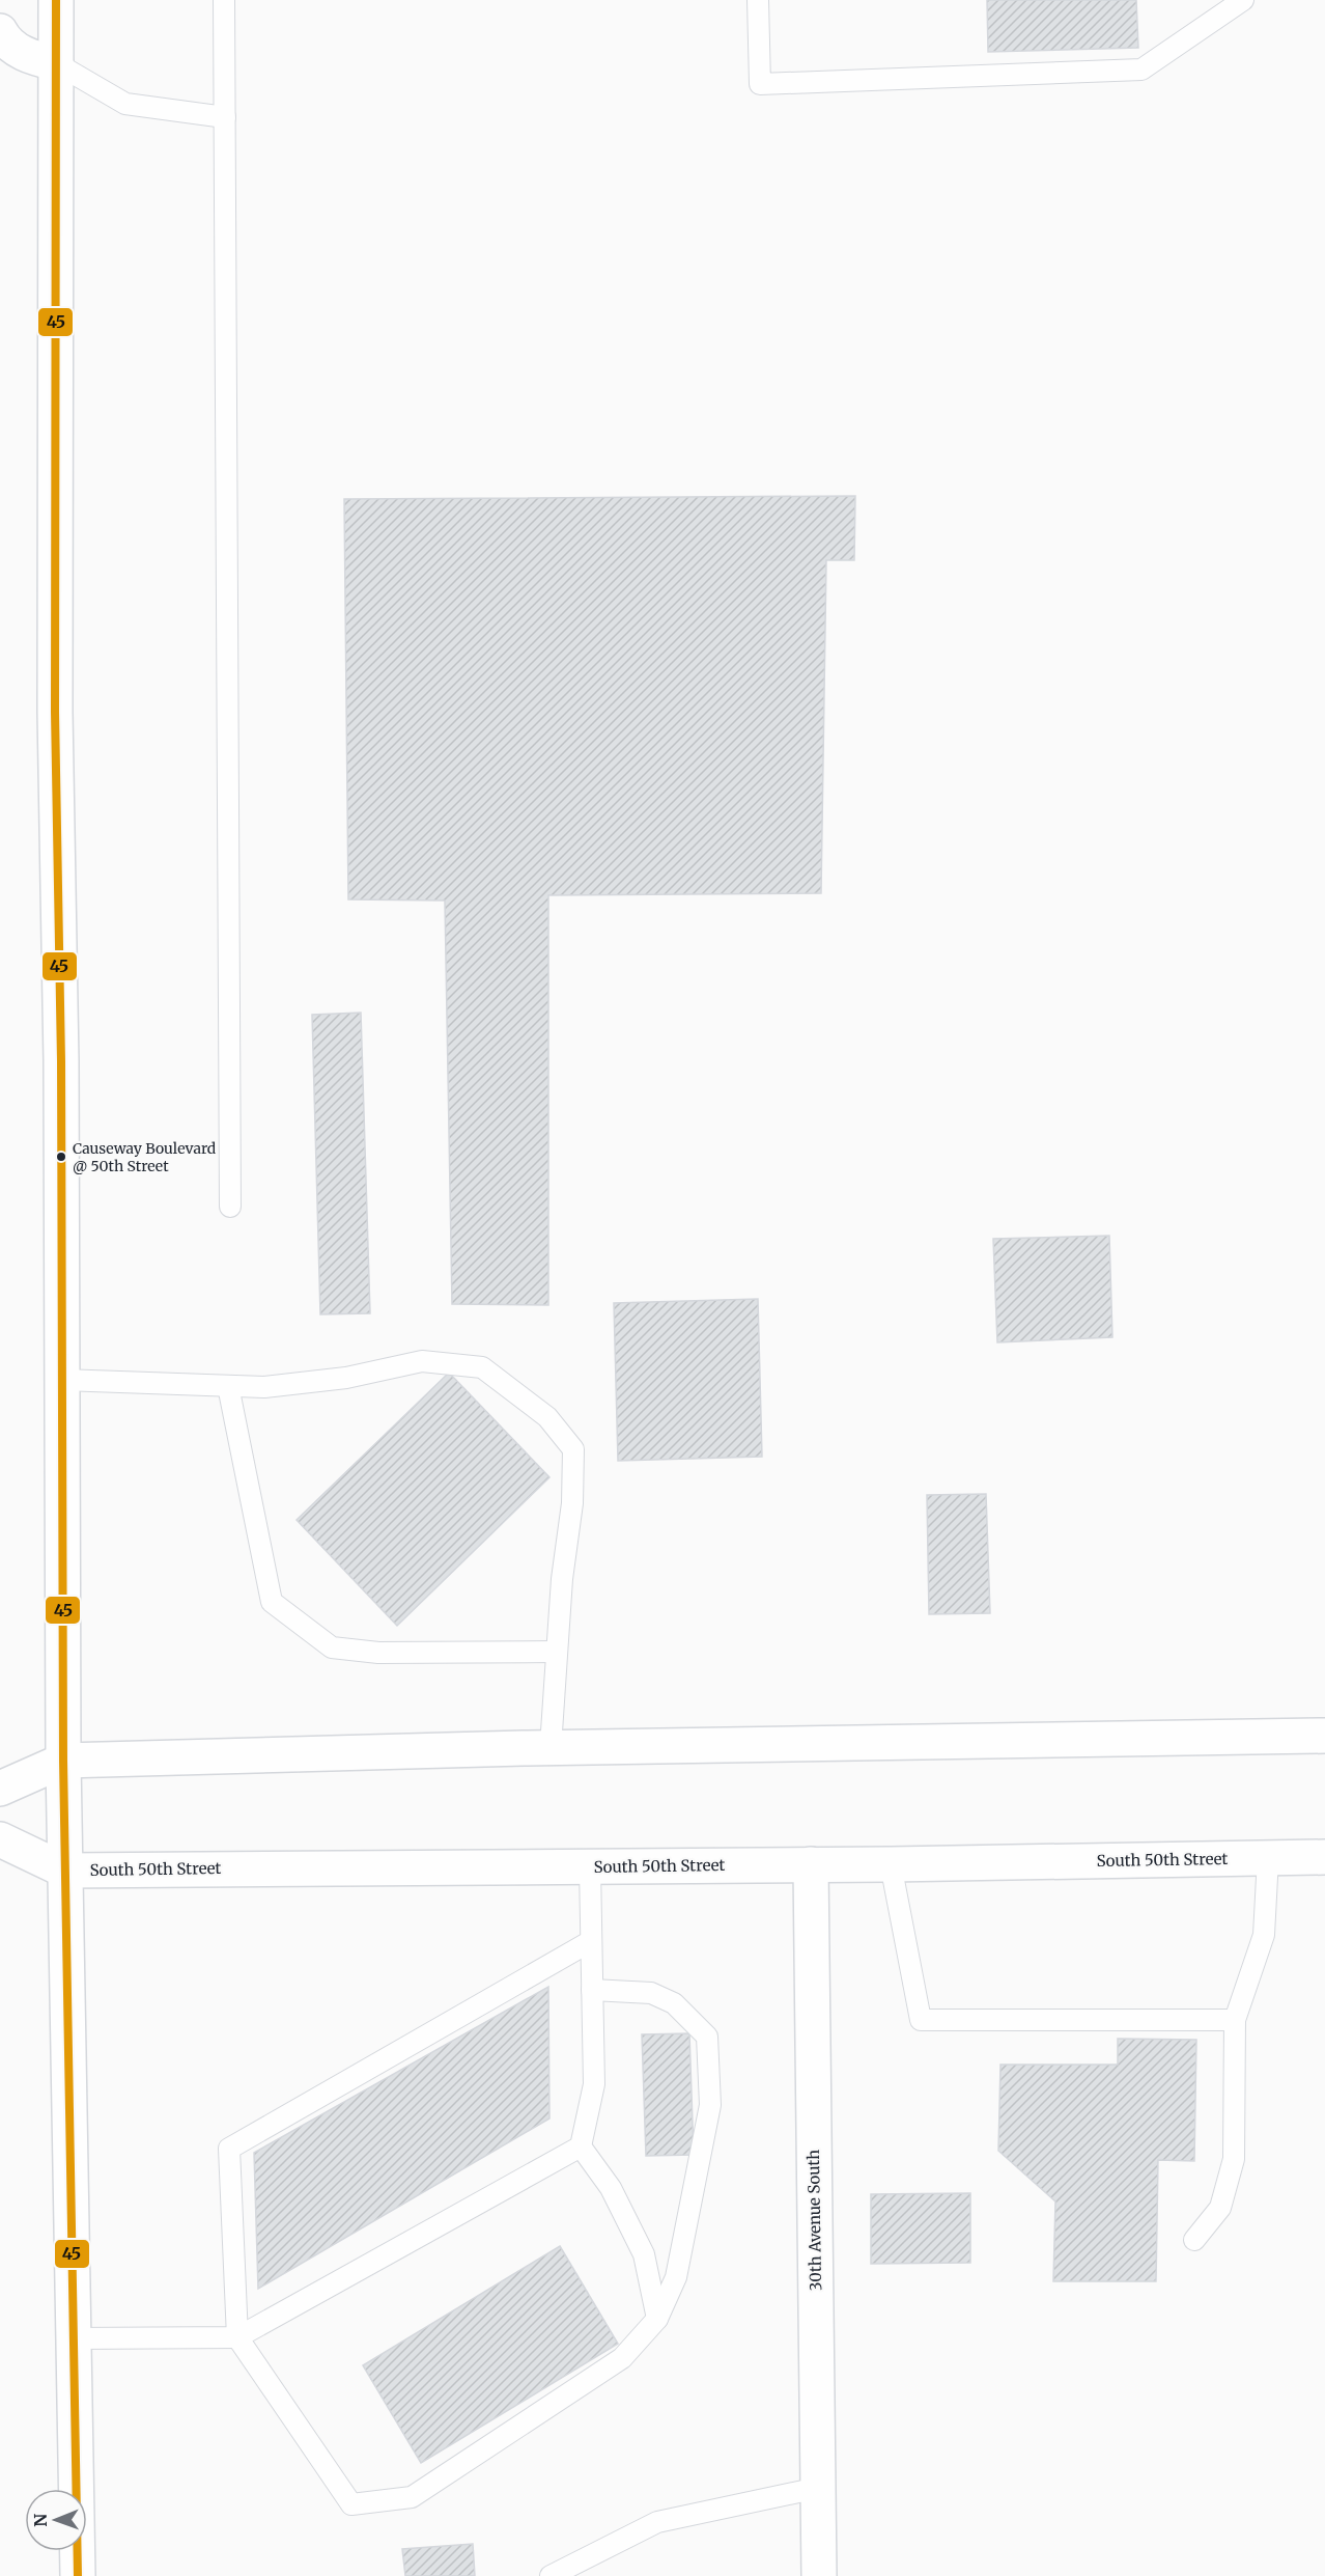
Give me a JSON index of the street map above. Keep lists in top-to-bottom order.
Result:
{
  "streets": {
    "main road": ["South 50th Street", "30th Avenue South"]
  },
  "crossings": [
    ["South 50th Street", "30th Avenue South"]
  ],
  "places": ["Causeway Boulevard @ 50th Street"],
  "lines": ["transit line 45"],
  "north": "left"
}
